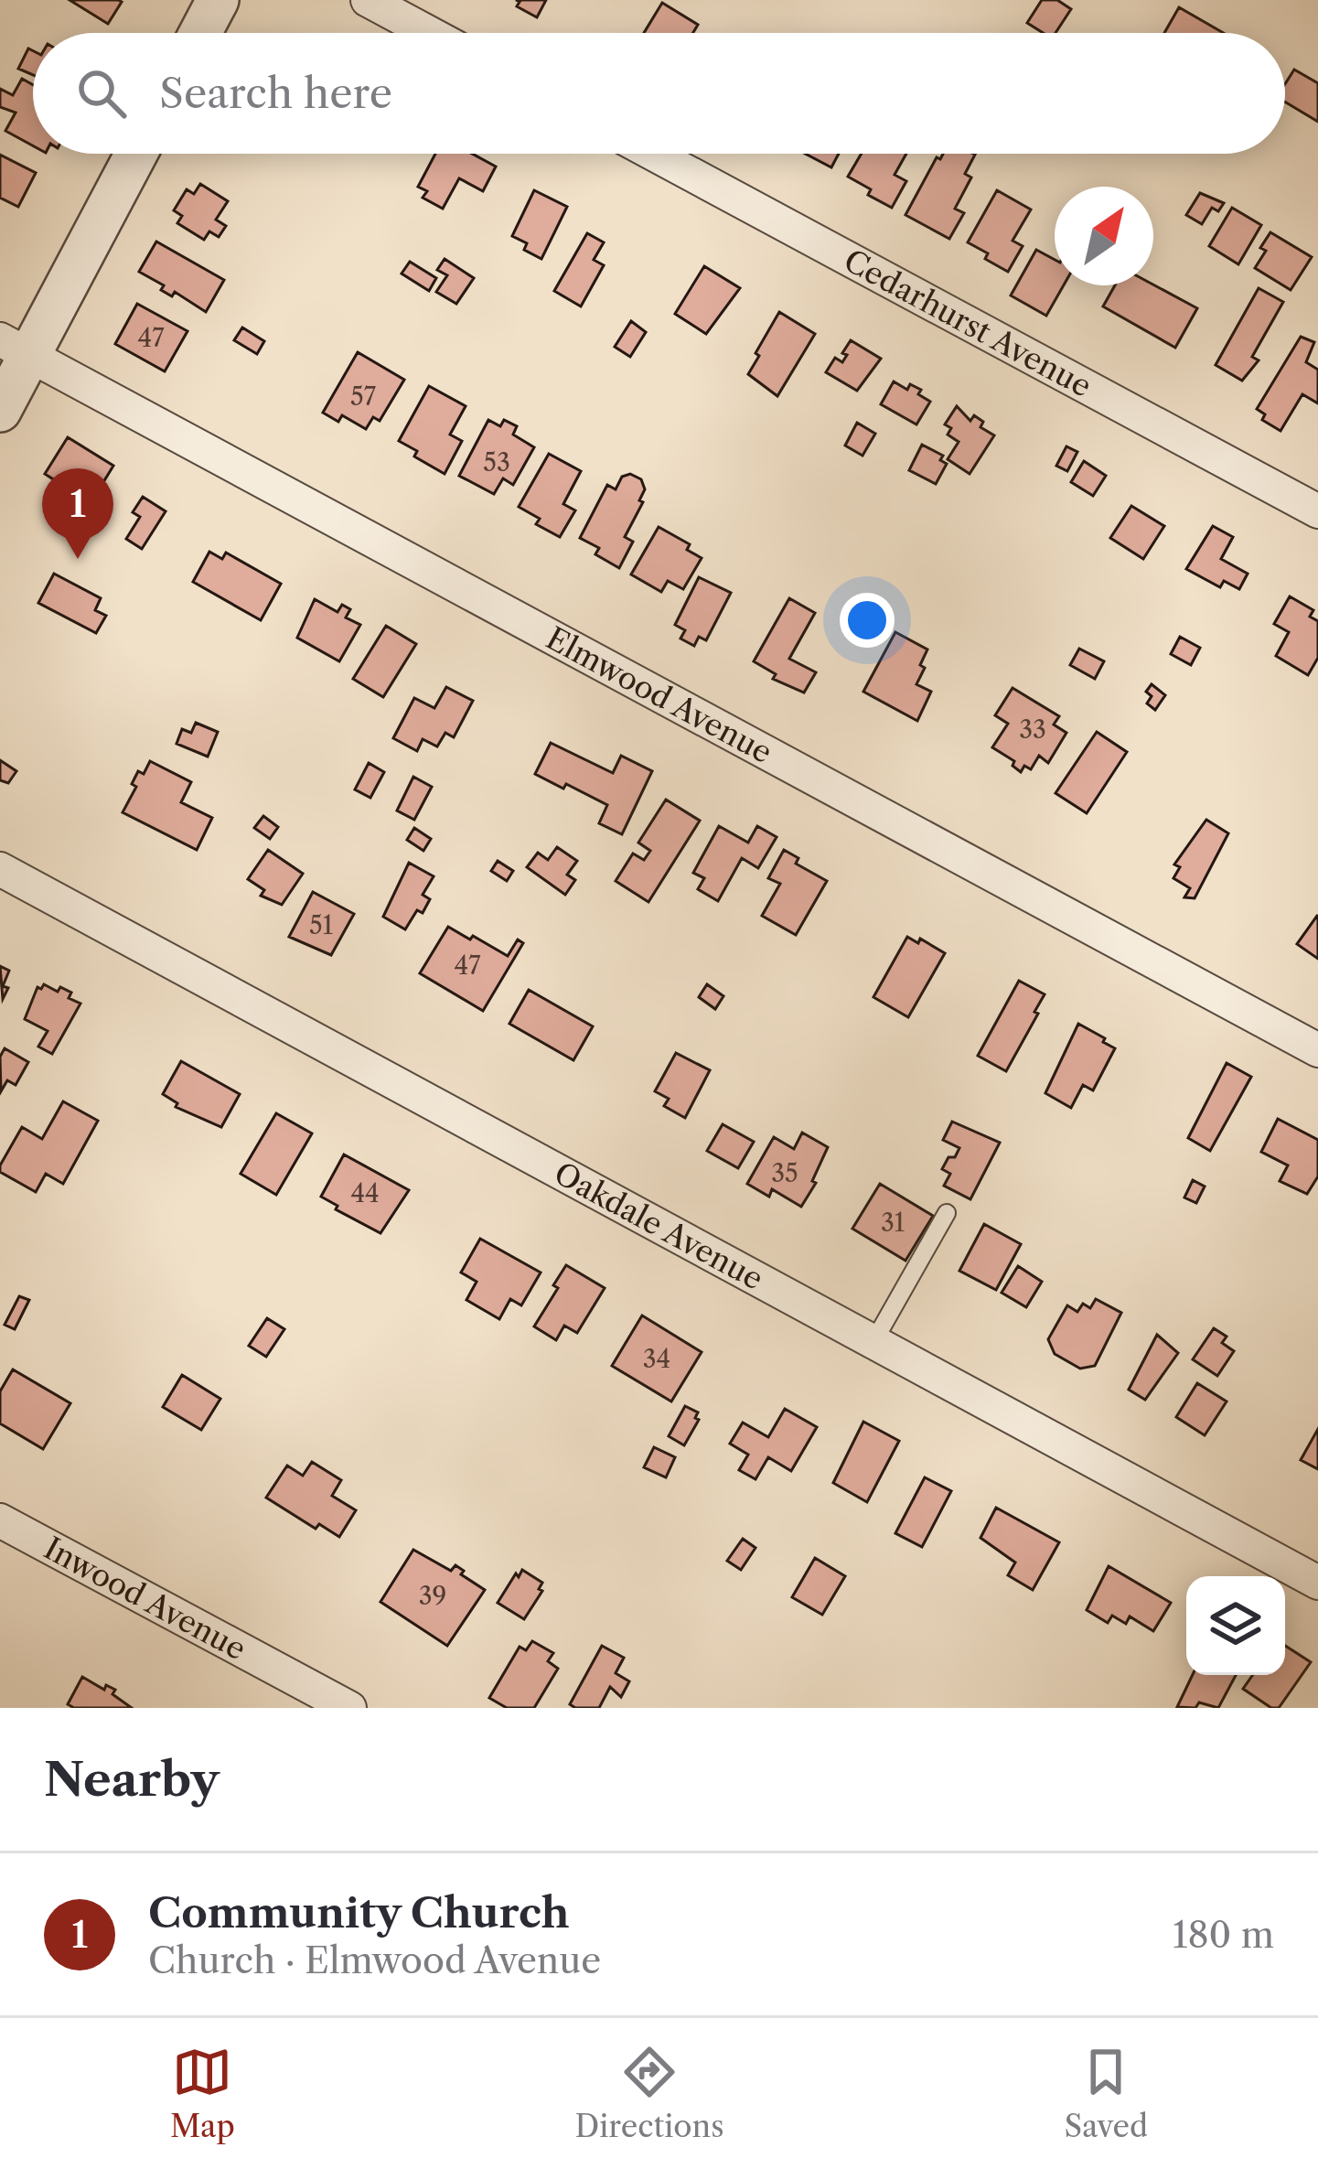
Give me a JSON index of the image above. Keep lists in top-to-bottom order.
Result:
{
  "streets": {
    "street": [
      "Cedarhurst Avenue",
      "Elmwood Avenue",
      "Oakdale Avenue",
      "Inwood Avenue"
    ]
  },
  "house_numbers": [
    "47",
    "57",
    "53",
    "33",
    "51",
    "47",
    "35",
    "44",
    "31",
    "34",
    "39"
  ],
  "north": "top right",
  "page": {
    "search": "Search here",
    "pins": "1",
    "heading": "Nearby",
    "list": [
      {
        "mark": "1",
        "name": "Community Church",
        "note": "Church · Elmwood Avenue",
        "value": "180 m"
      }
    ],
    "nav": ["Map", "Directions", "Saved"]
  }
}
